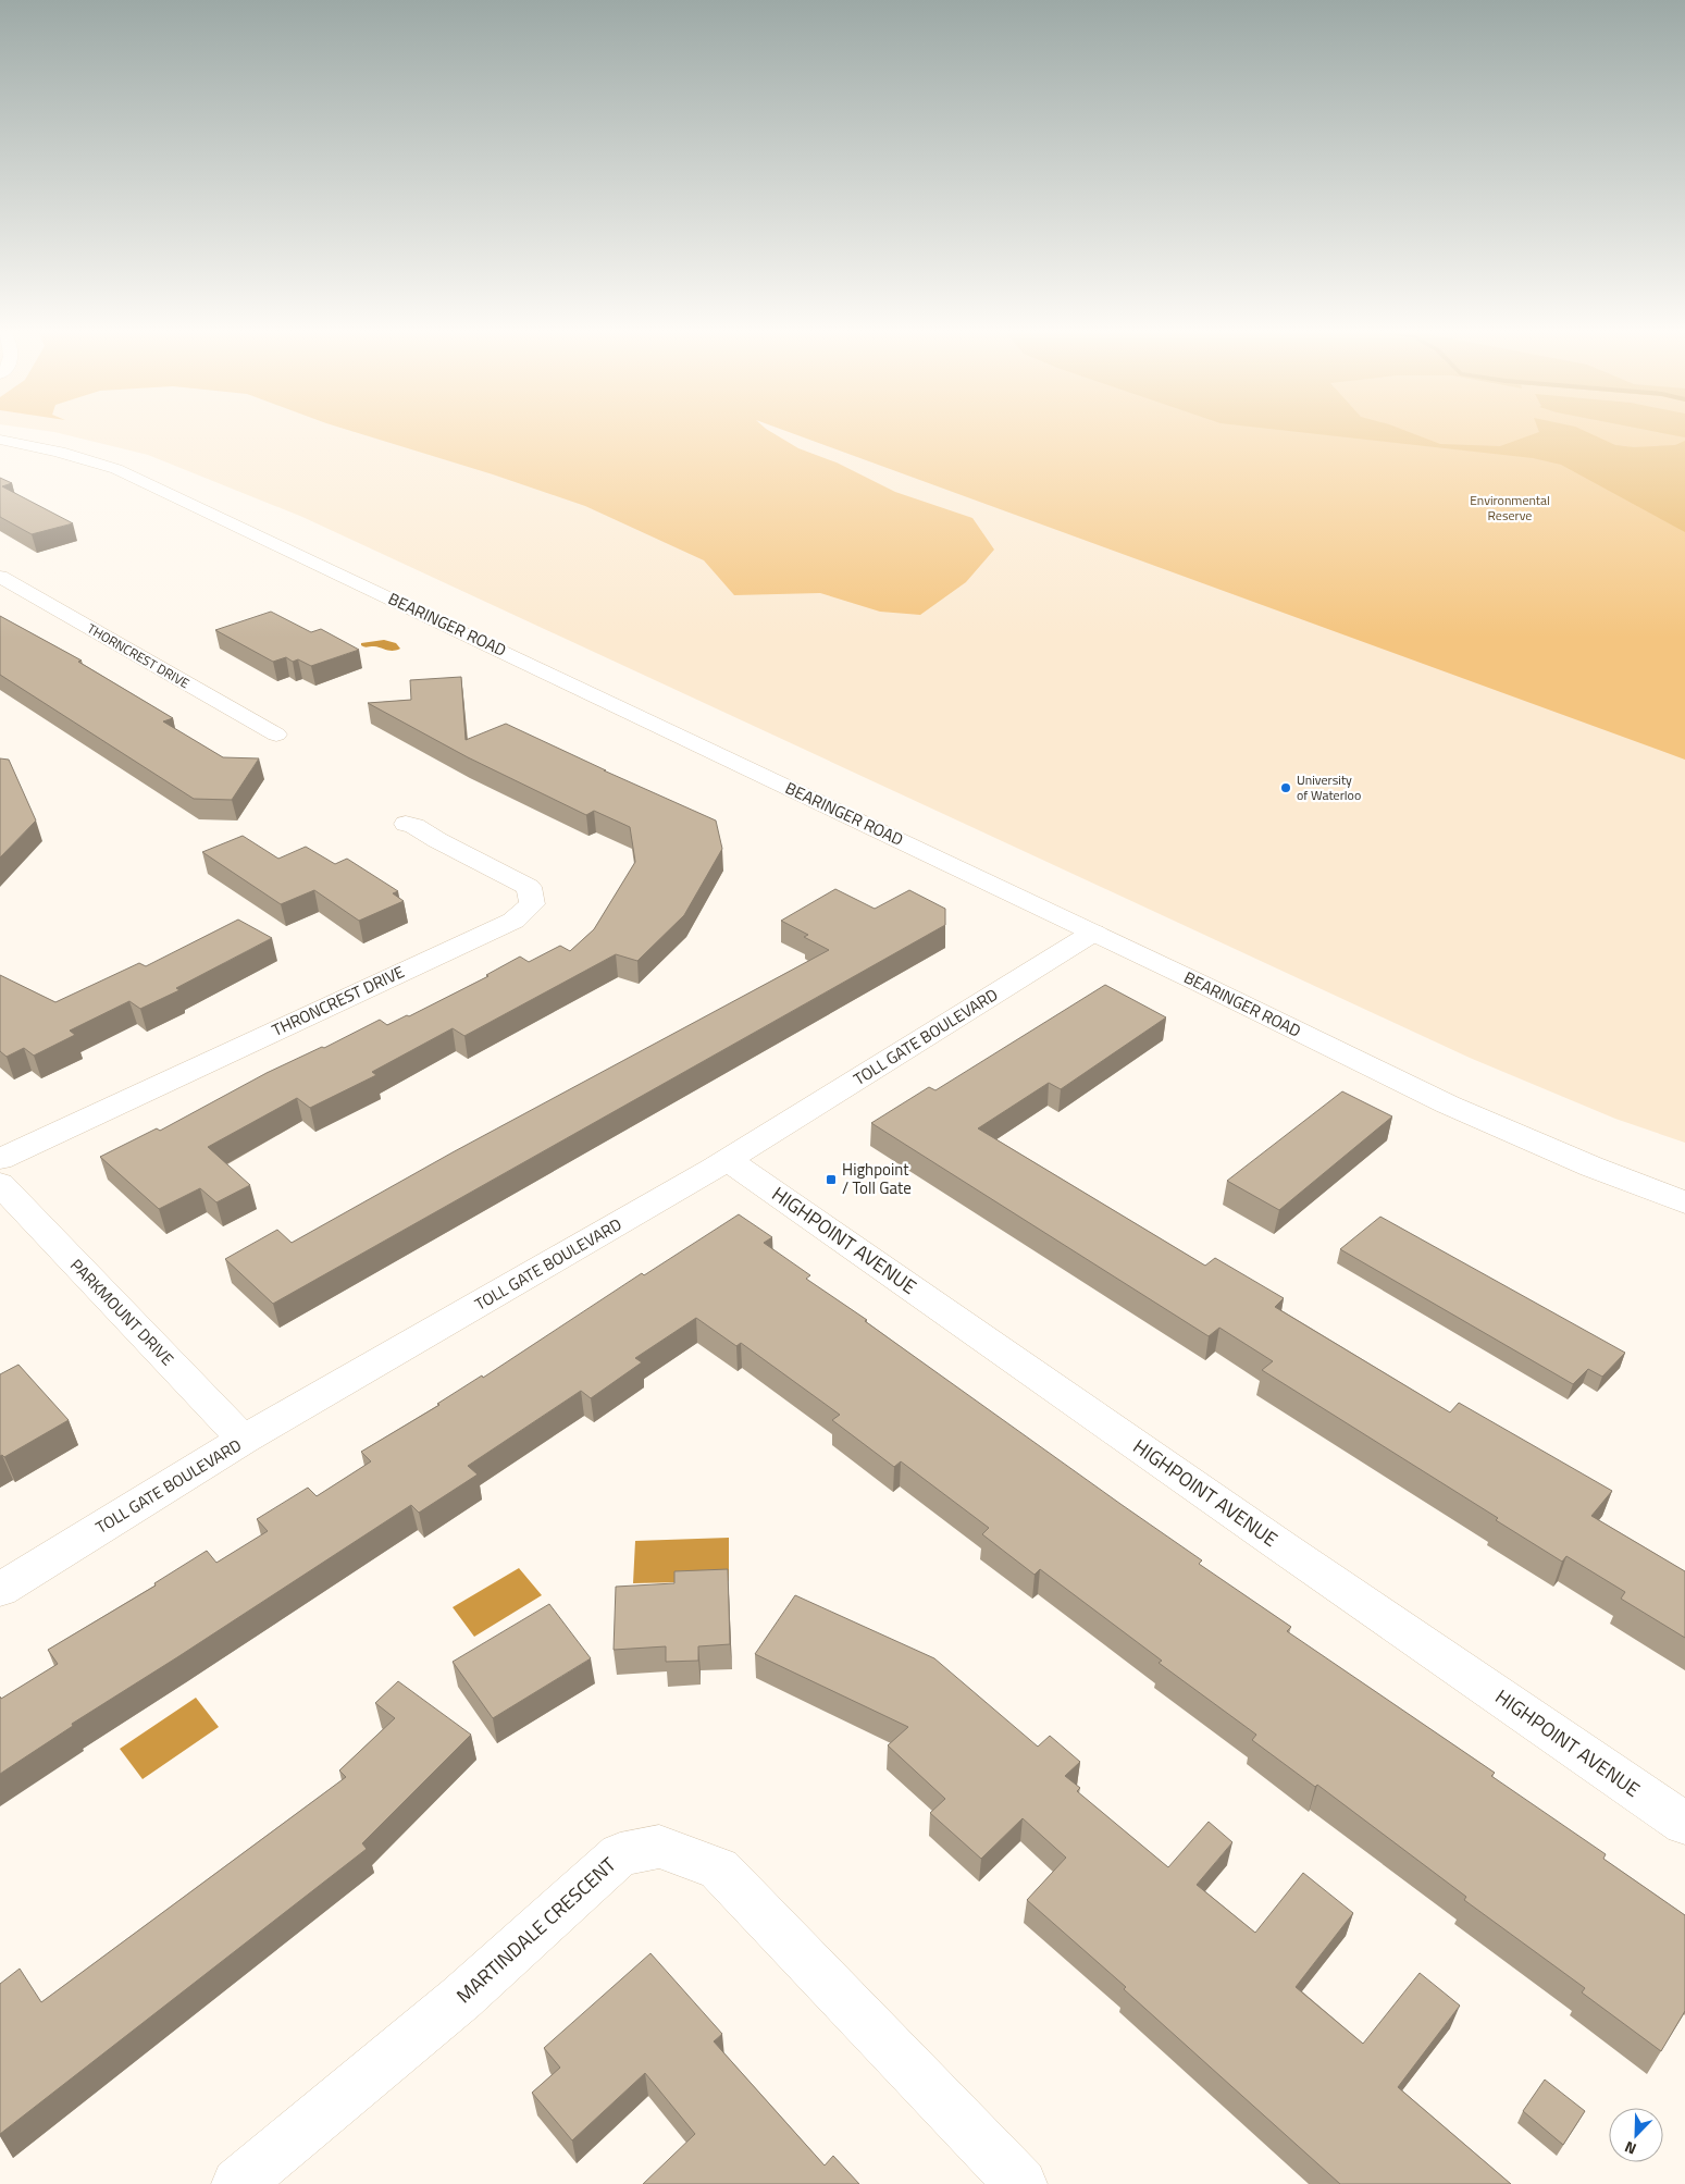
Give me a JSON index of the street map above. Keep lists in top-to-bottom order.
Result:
{
  "streets": {
    "street": [
      "BEARINGER ROAD",
      "THORNCREST DRIVE",
      "THRONCREST DRIVE",
      "TOLL GATE BOULEVARD",
      "HIGHPOINT AVENUE",
      "PARKMOUNT DRIVE",
      "MARTINDALE CRESCENT"
    ]
  },
  "crossings": [
    ["BEARINGER ROAD", "TOLL GATE BOULEVARD"],
    ["TOLL GATE BOULEVARD", "HIGHPOINT AVENUE"],
    ["TOLL GATE BOULEVARD", "PARKMOUNT DRIVE"]
  ],
  "parks": ["Environmental Reserve"],
  "places": {
    "other": ["University of Waterloo"],
    "transit": ["Highpoint / Toll Gate"]
  },
  "north": "bottom left"
}
